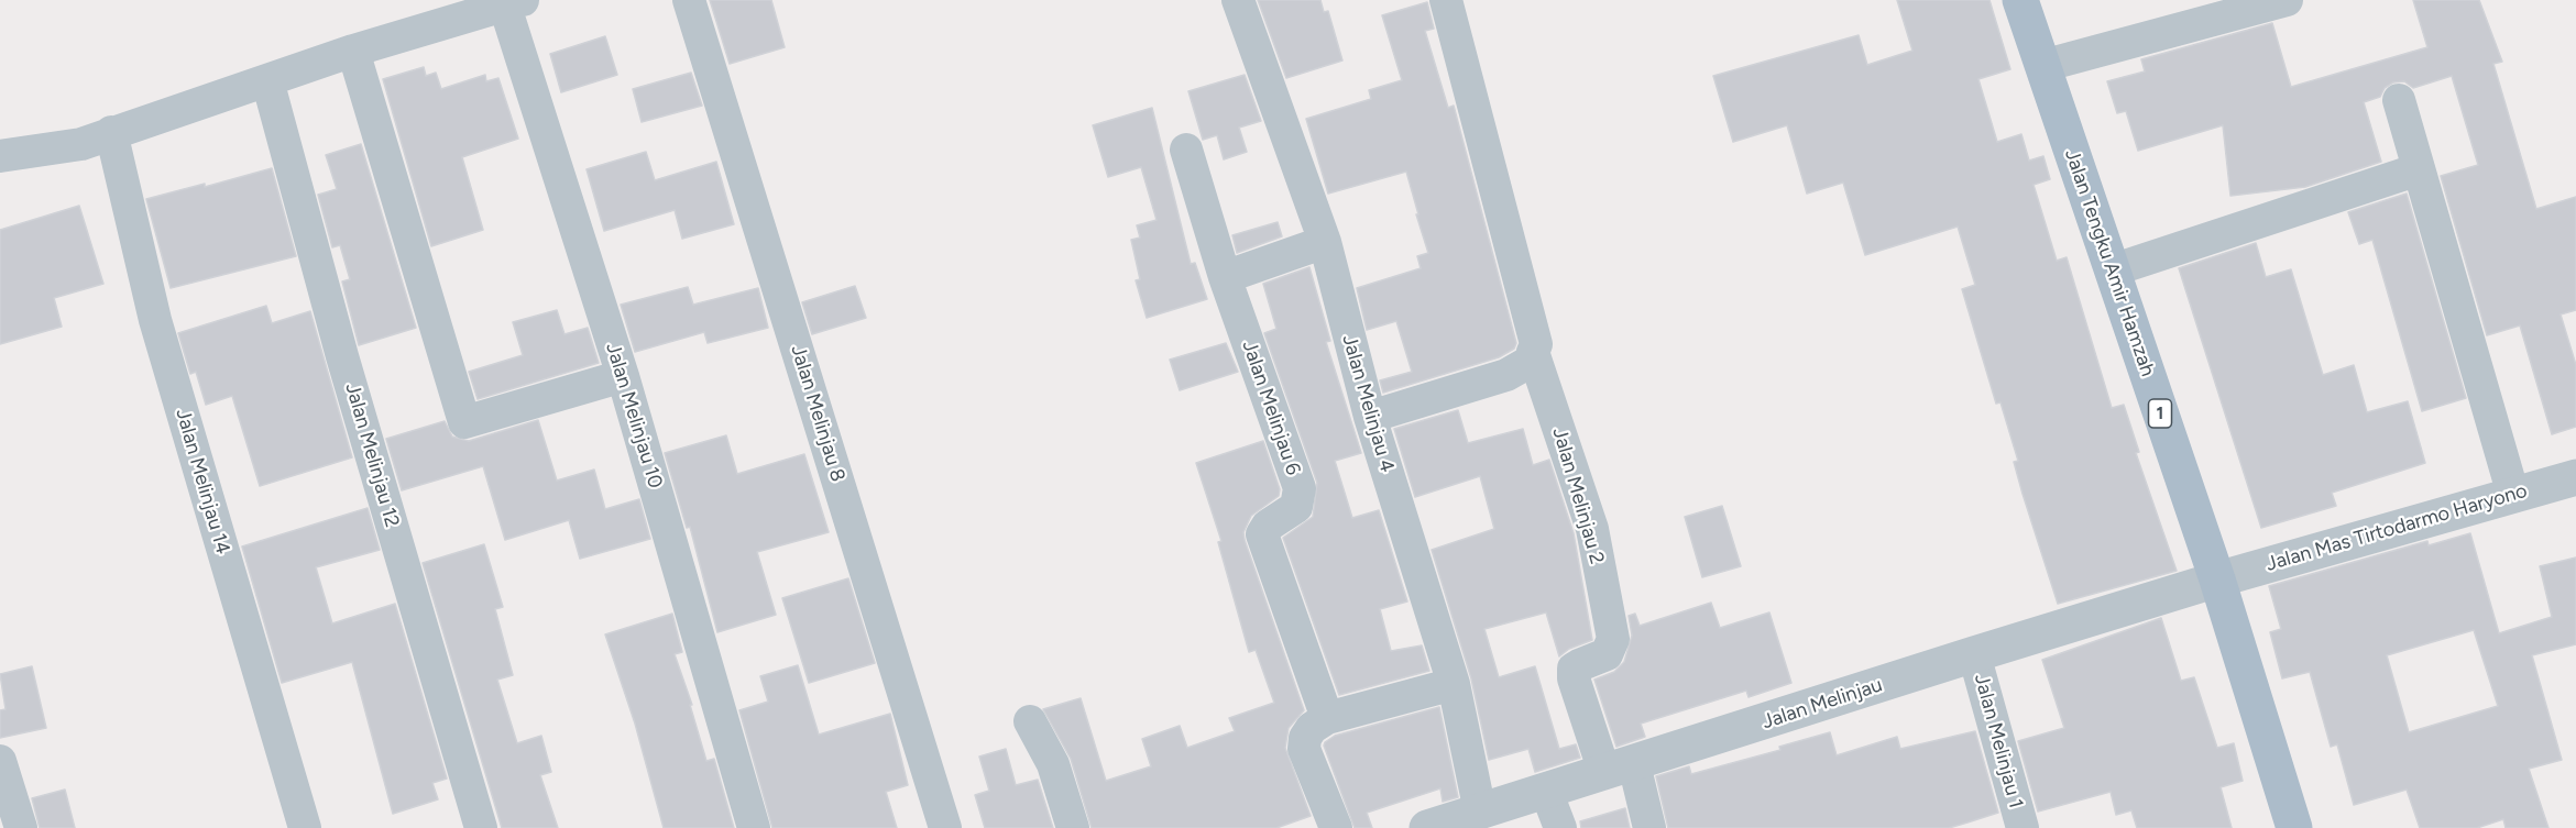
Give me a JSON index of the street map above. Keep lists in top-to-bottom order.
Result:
{
  "streets": {
    "main road": ["Jalan Tengku Amir Hamzah", "1"],
    "street": [
      "Jalan Melinjau 4",
      "Jalan Melinjau 6",
      "Jalan Melinjau 8",
      "Jalan Melinjau 10",
      "Jalan Melinjau 12",
      "Jalan Melinjau 14",
      "Jalan Melinjau 2",
      "Jalan Mas Tirtodarmo Haryono",
      "Jalan Melinjau",
      "Jalan Melinjau 1"
    ]
  },
  "crossings": [
    ["Jalan Tengku Amir Hamzah", "Jalan Mas Tirtodarmo Haryono"],
    ["Jalan Tengku Amir Hamzah", "Jalan Melinjau"],
    ["Jalan Melinjau 4", "Jalan Melinjau"],
    ["Jalan Melinjau 2", "Jalan Melinjau"],
    ["Jalan Mas Tirtodarmo Haryono", "Jalan Melinjau"],
    ["Jalan Melinjau", "Jalan Melinjau 1"]
  ]
}
